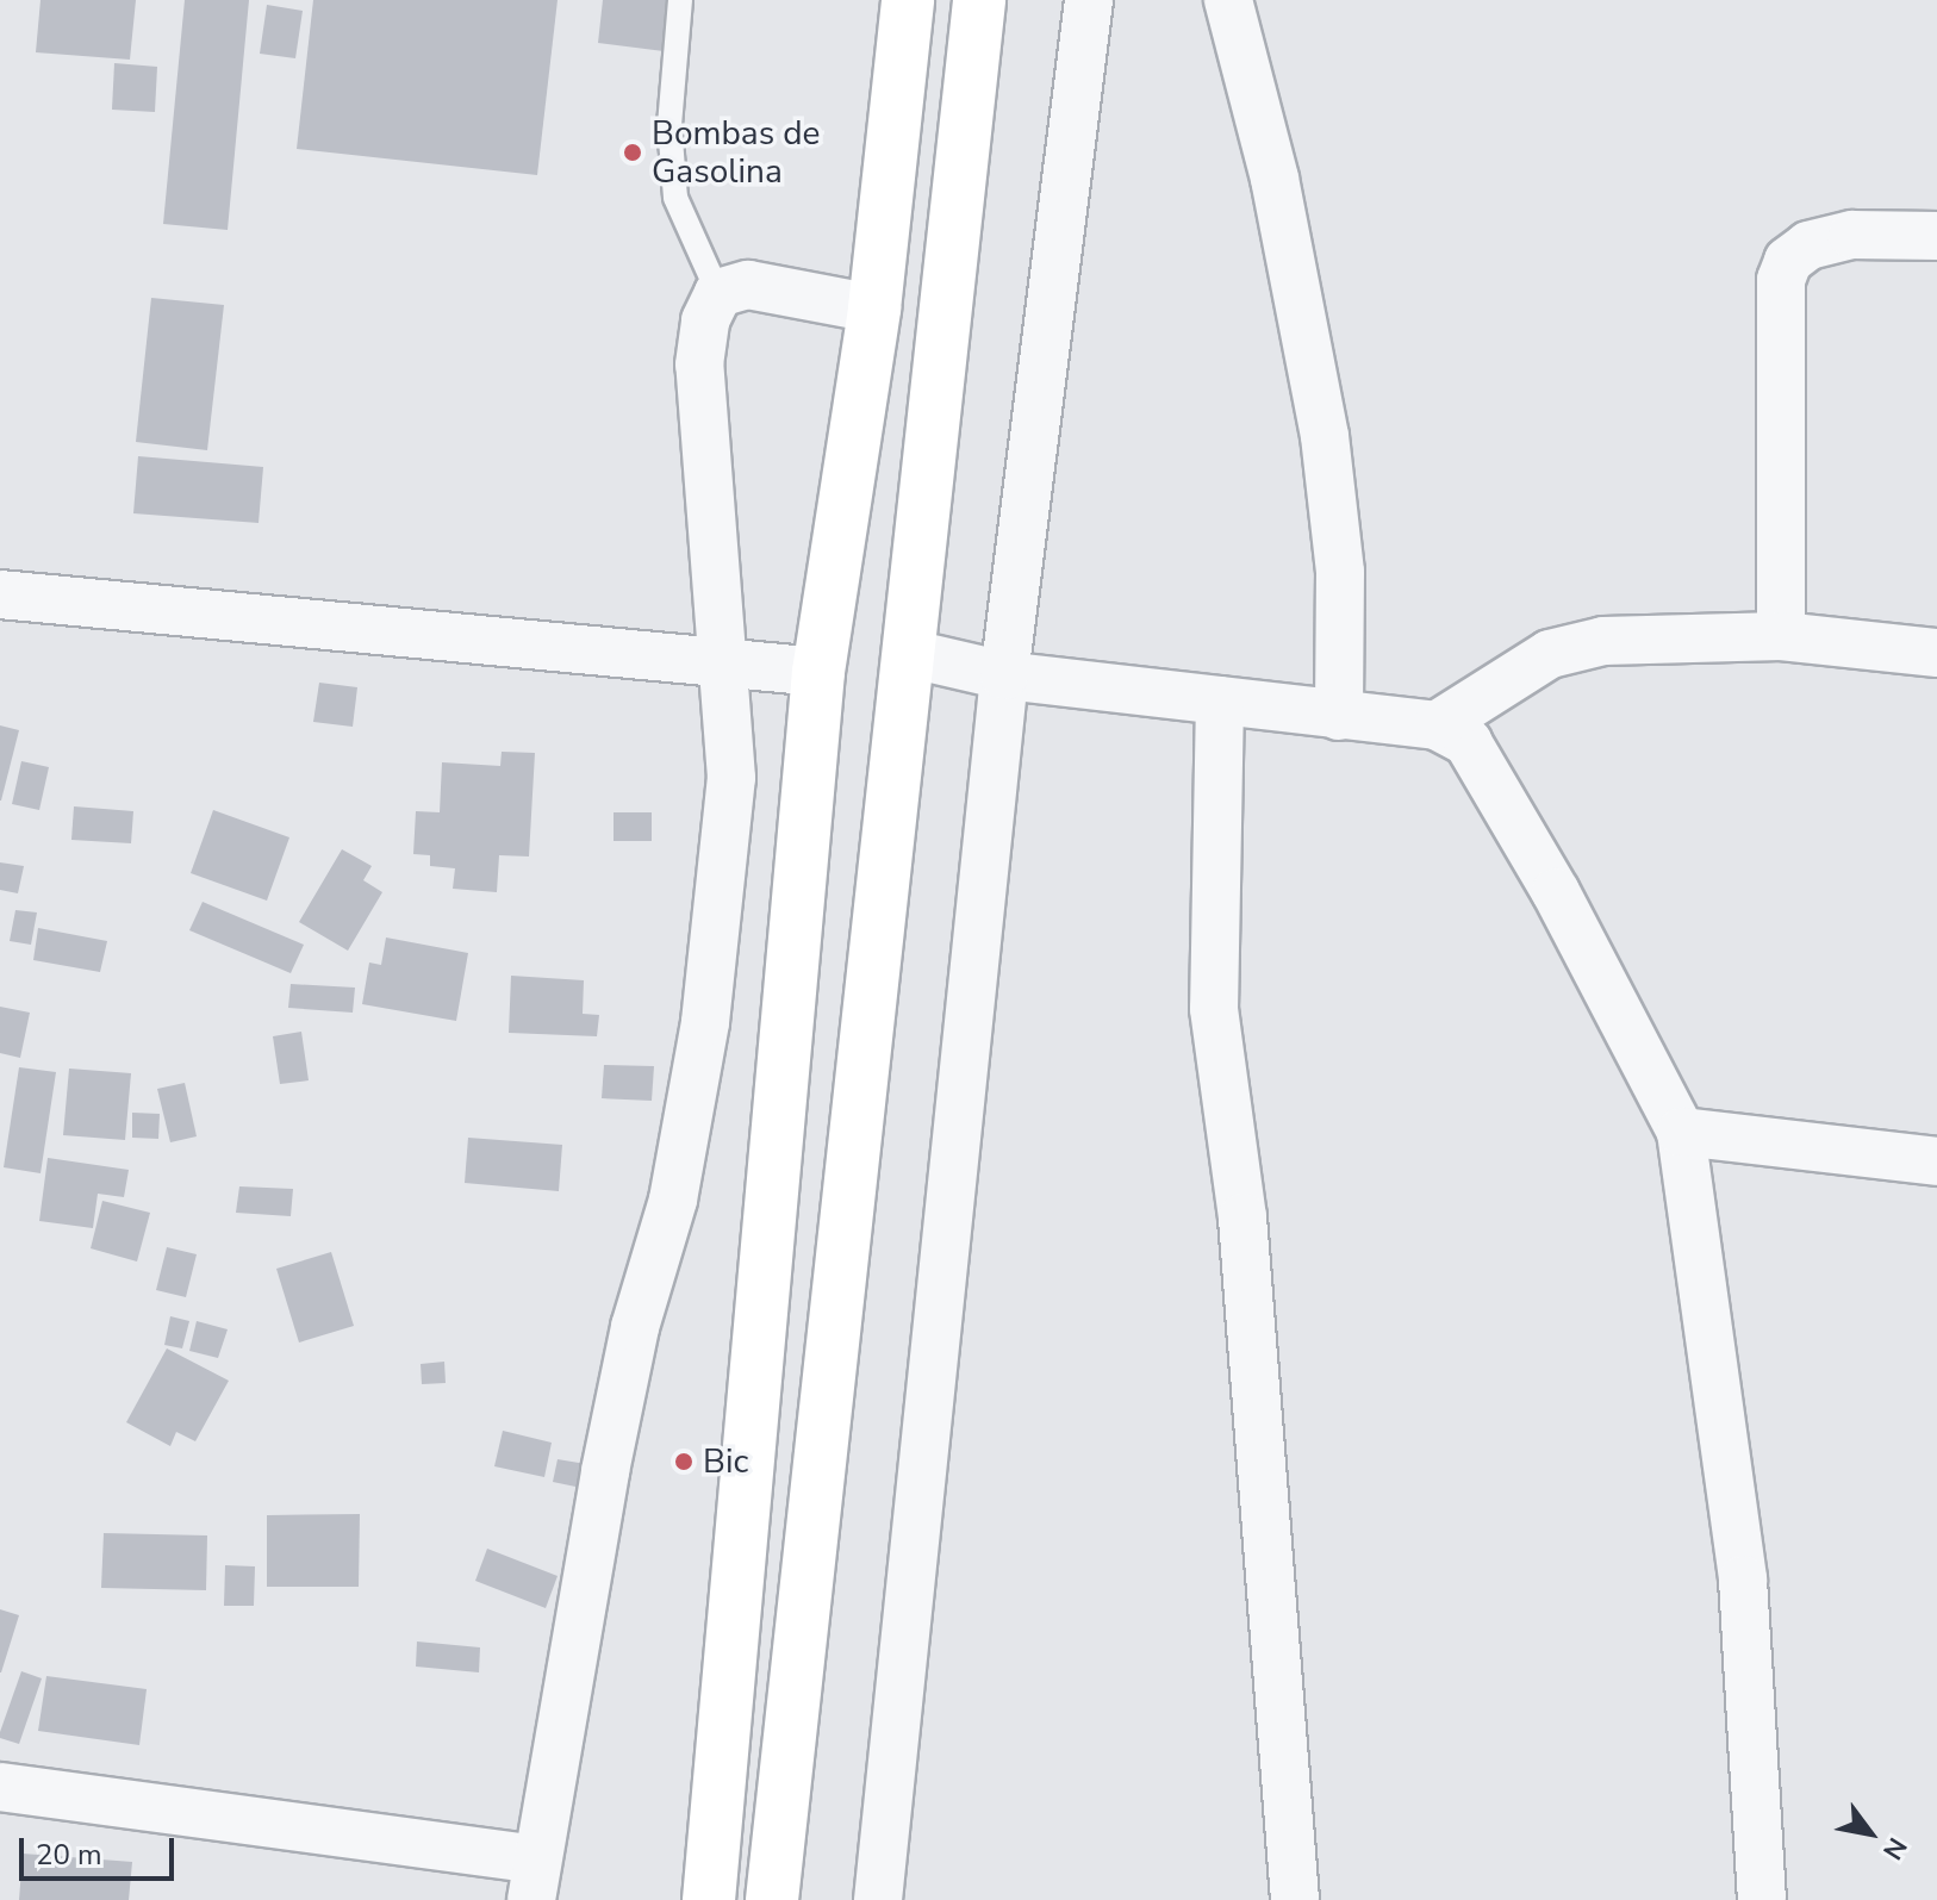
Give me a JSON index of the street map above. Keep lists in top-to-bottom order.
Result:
{
  "places": ["Bombas de Gasolina", "Bic"],
  "scale_bar": "20 m",
  "north": "bottom right"
}
